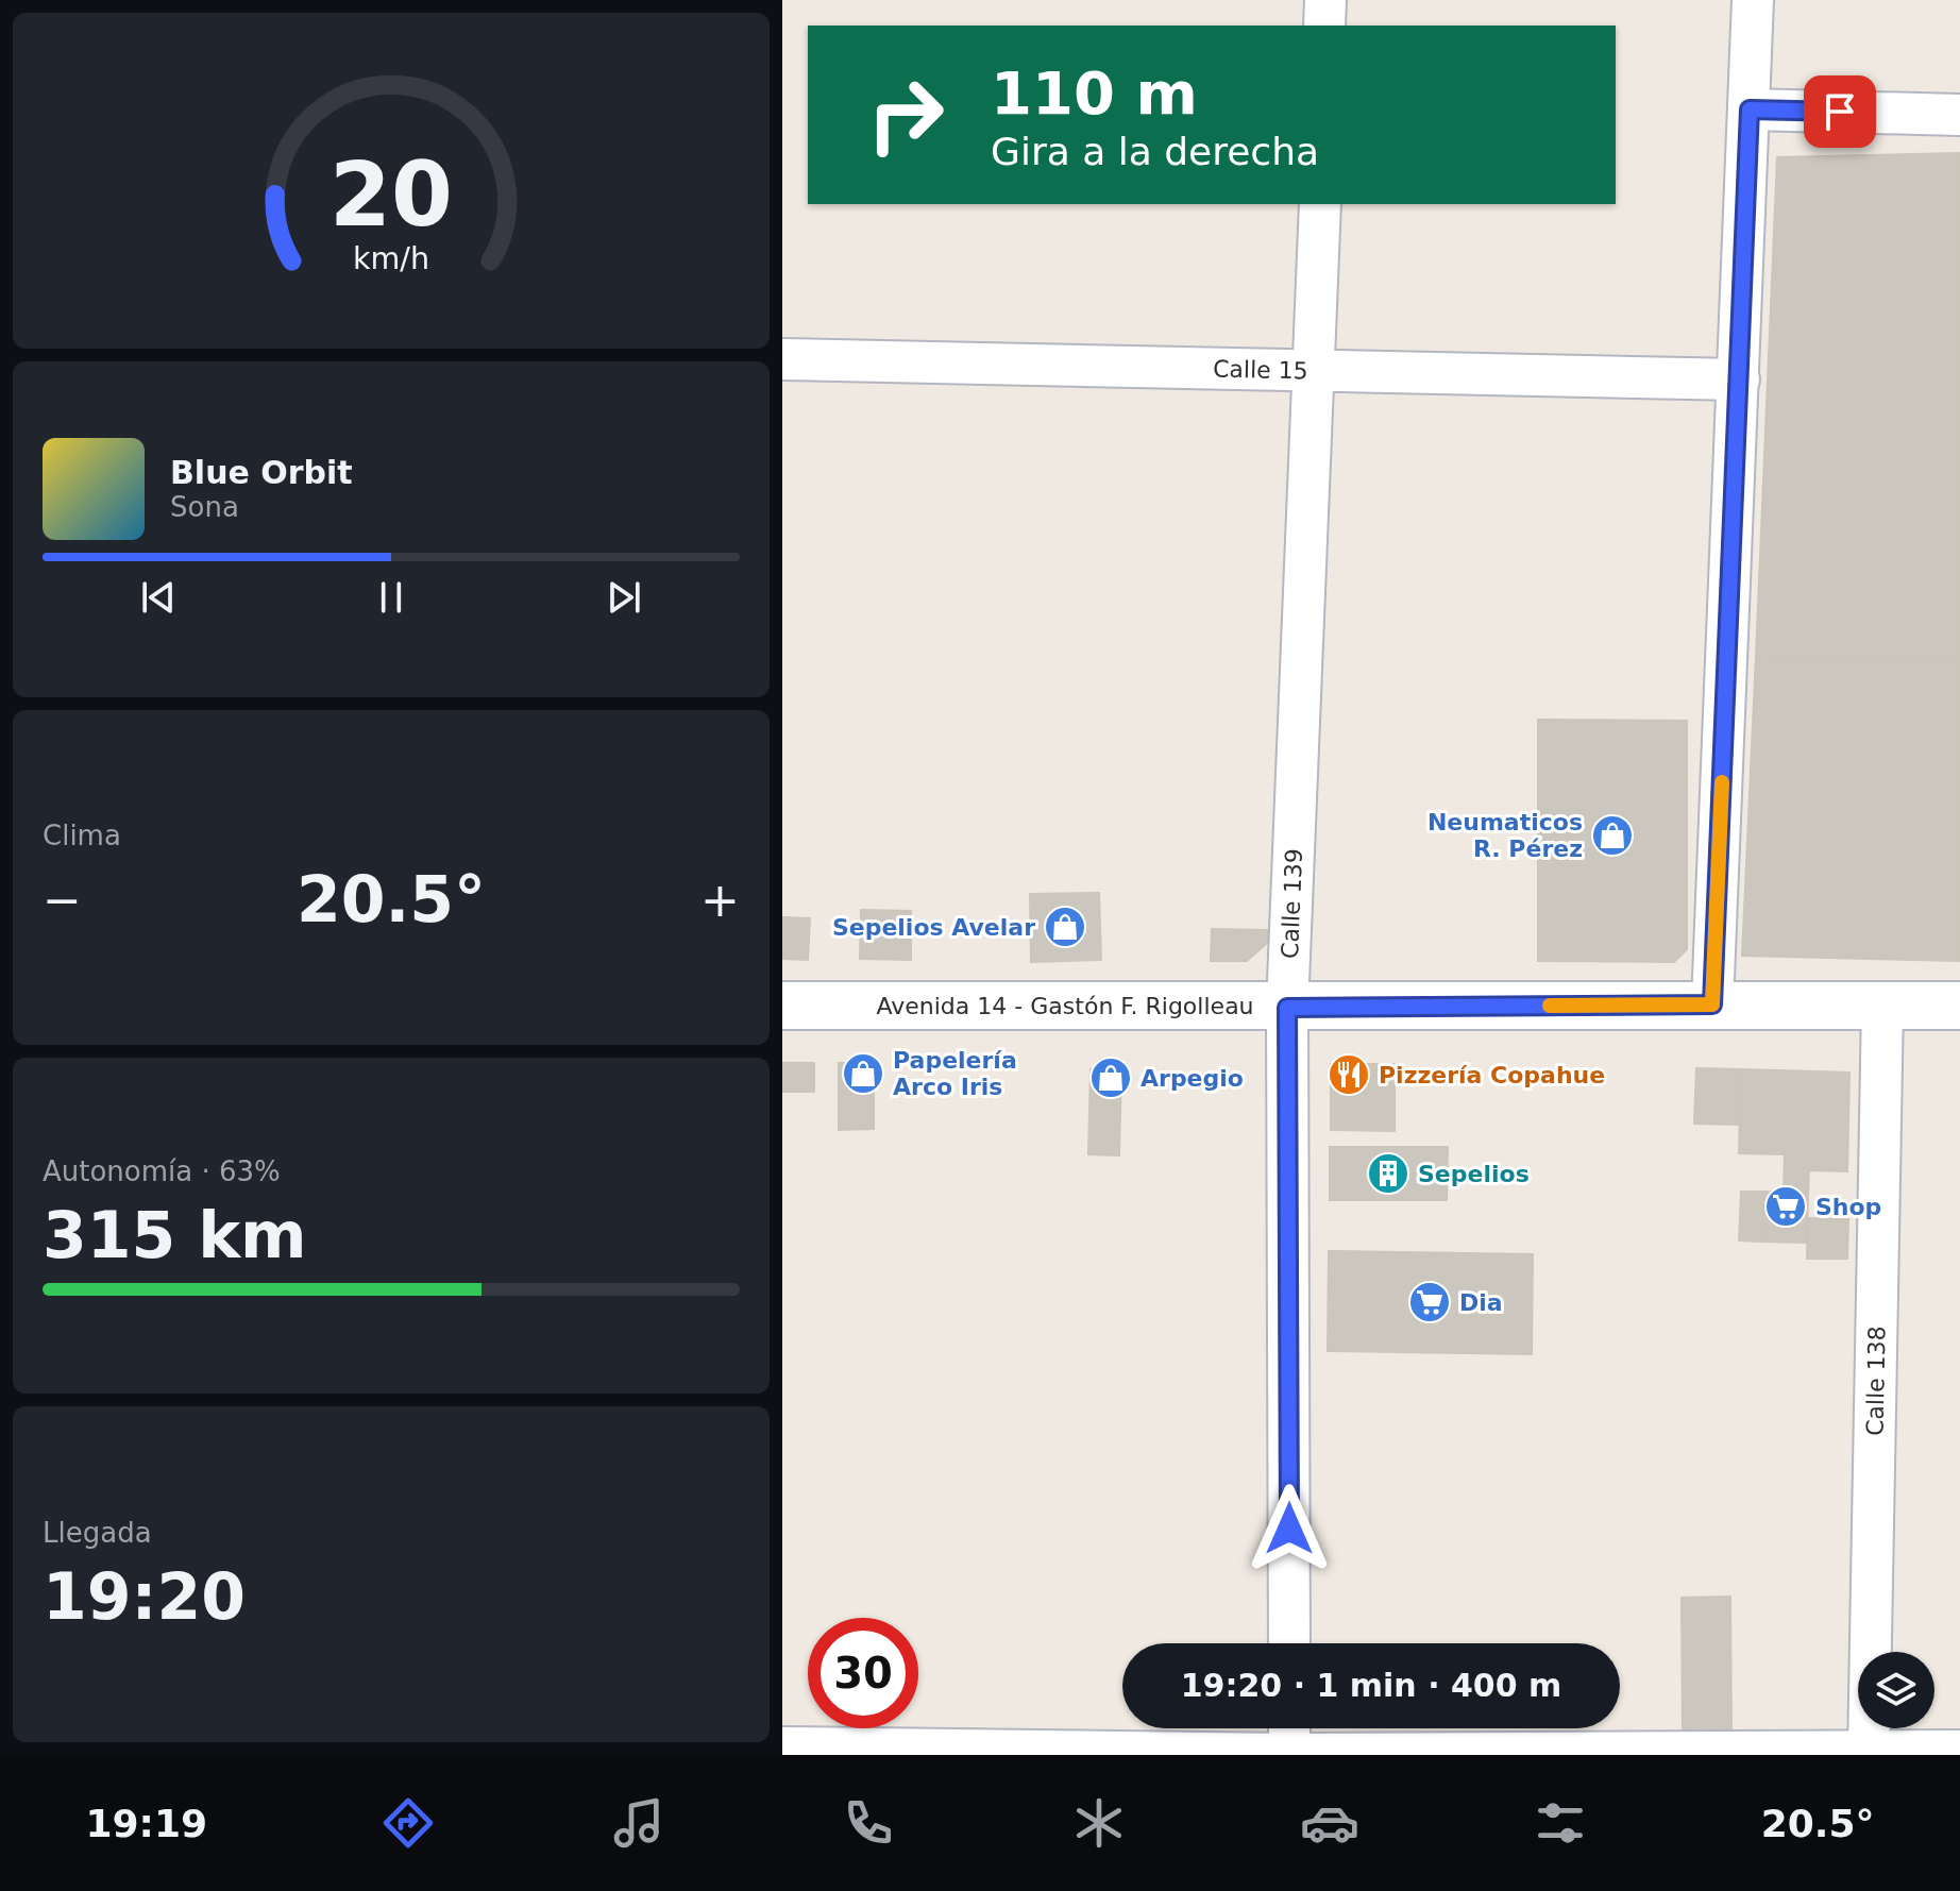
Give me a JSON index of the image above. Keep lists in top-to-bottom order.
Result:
{
  "streets": {
    "main road": ["Avenida 14 - Gastón F. Rigolleau"],
    "street": ["Calle 15", "Calle 139", "Calle 138"]
  },
  "crossings": [
    ["Calle 15", "Calle 139"],
    ["Calle 139", "Avenida 14 - Gastón F. Rigolleau"],
    ["Avenida 14 - Gastón F. Rigolleau", "Calle 138"]
  ],
  "places": {
    "shop": [
      "Neumaticos R. Pérez",
      "Sepelios Avelar",
      "Papelería Arco Iris",
      "Arpegio"
    ],
    "restaurant": ["Pizzería Copahue"],
    "building": ["Sepelios"],
    "supermarket": ["Shop", "Dia"]
  },
  "page": {
    "turn": ["110 m", "Gira a la derecha"],
    "song": ["Blue Orbit", "Sona"],
    "tile": [
      "Clima",
      ["Autonomía · 63%", "315 km"],
      ["Llegada", "19:20"]
    ],
    "heat": ["−", "20.5°", "+"],
    "limit": "30",
    "trip": "19:20 · 1 min · 400 m",
    "tabs": ["19:19", "20.5°"],
    "gauge": ["20", "km/h"]
  }
}
